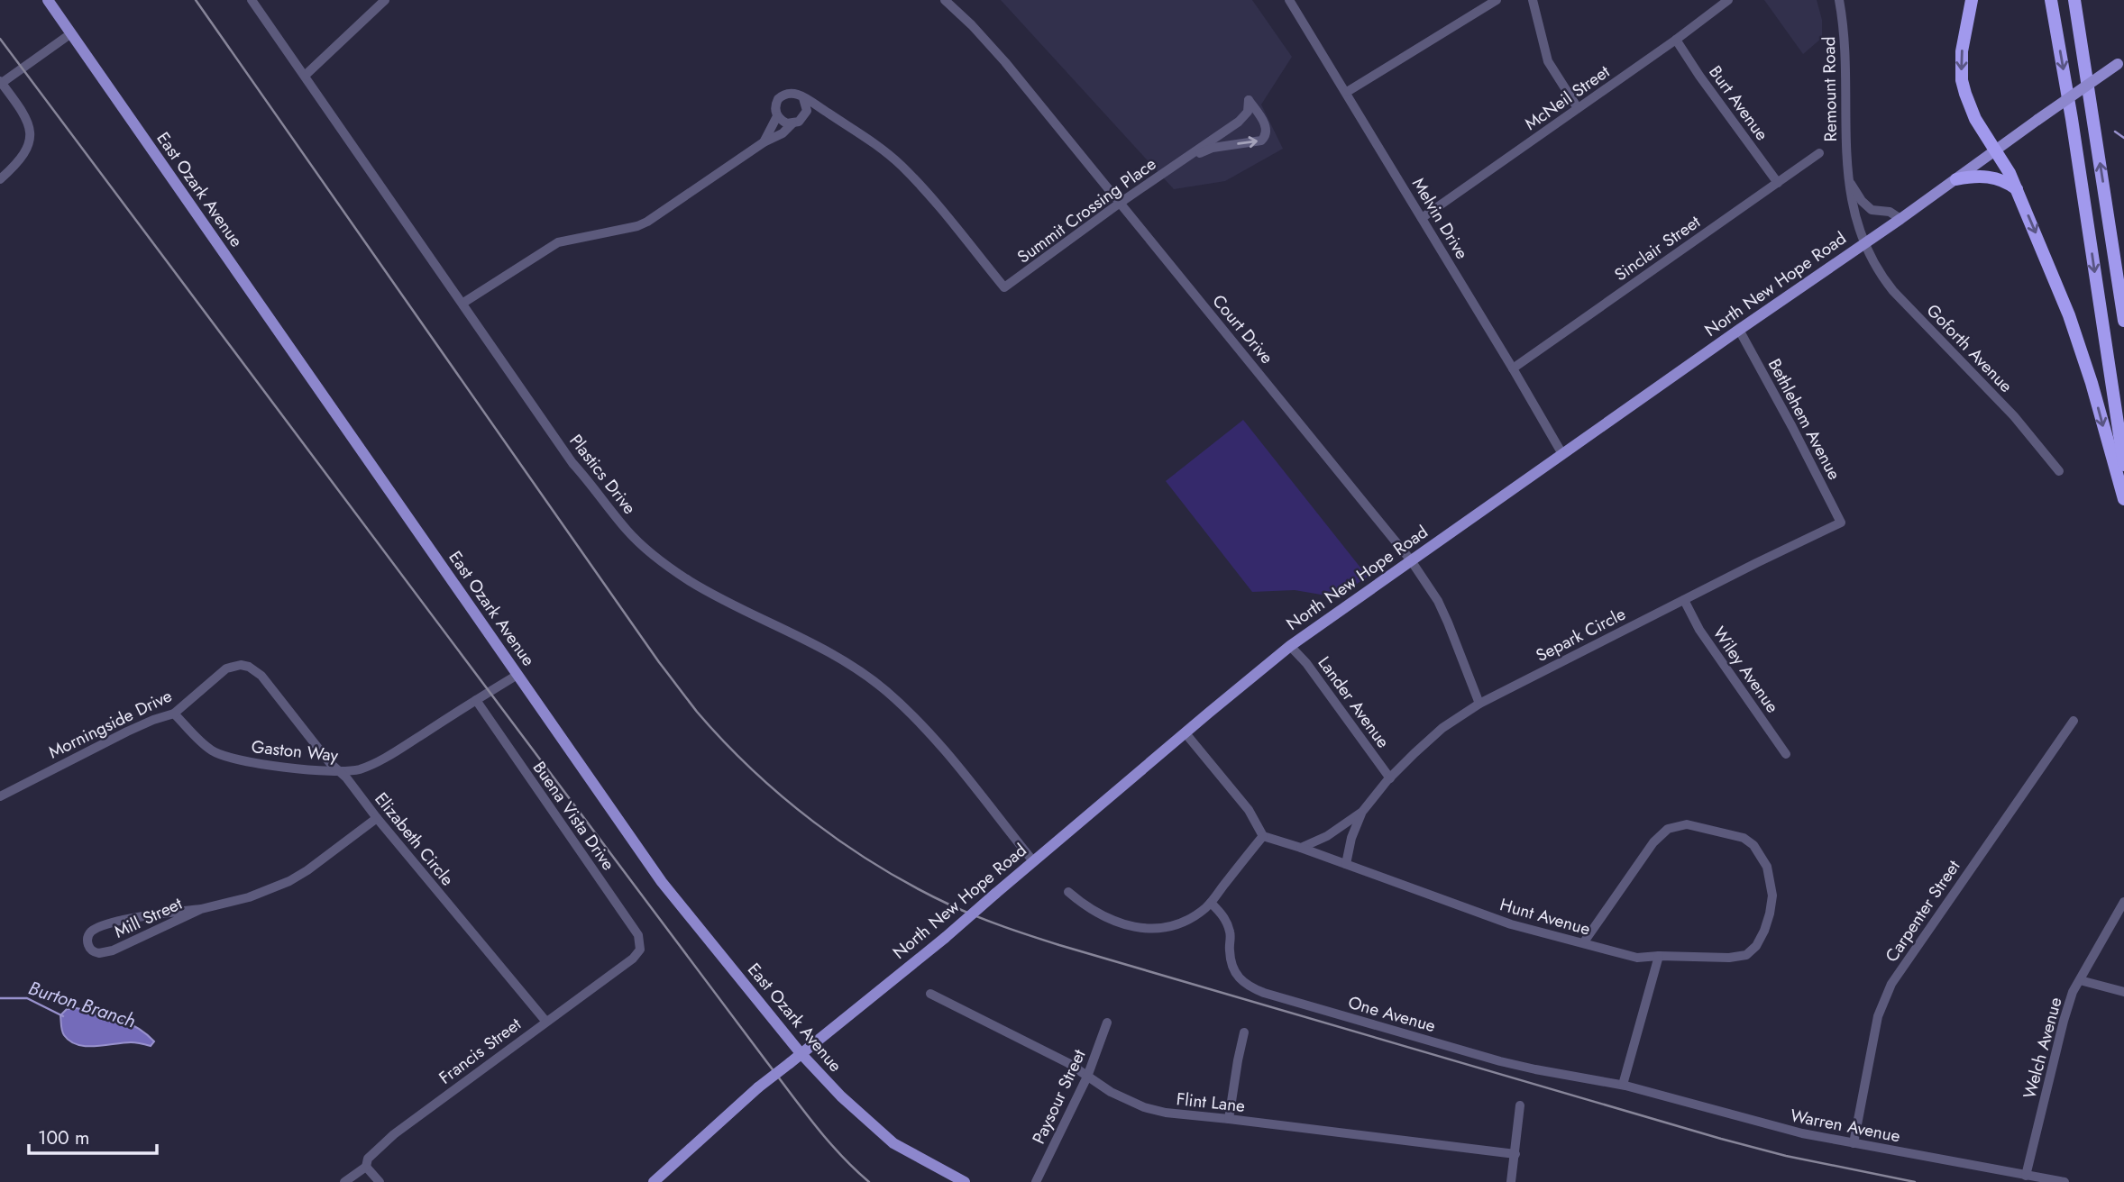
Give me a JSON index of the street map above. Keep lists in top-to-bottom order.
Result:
{
  "streets": {
    "main road": ["East Ozark Avenue", "North New Hope Road"],
    "street": [
      "Remount Road",
      "McNeil Street",
      "Burt Avenue",
      "Summit Crossing Place",
      "Melvin Drive",
      "Sinclair Street",
      "Court Drive",
      "Goforth Avenue",
      "Bethlehem Avenue",
      "Plastics Drive",
      "Separk Circle",
      "Wiley Avenue",
      "Lander Avenue",
      "Morningside Drive",
      "Gaston Way",
      "Buena Vista Drive",
      "Elizabeth Circle",
      "Carpenter Street",
      "Hunt Avenue",
      "Mill Street",
      "One Avenue",
      "Welch Avenue",
      "Francis Street",
      "Paysour Street",
      "Flint Lane",
      "Warren Avenue"
    ]
  },
  "crossings": [
    ["Remount Road", "North New Hope Road"],
    ["Remount Road", "Goforth Avenue"],
    ["McNeil Street", "Burt Avenue"],
    ["McNeil Street", "Melvin Drive"],
    ["Burt Avenue", "Sinclair Street"],
    ["East Ozark Avenue", "North New Hope Road"],
    ["East Ozark Avenue", "Gaston Way"],
    ["Summit Crossing Place", "Court Drive"],
    ["Melvin Drive", "Sinclair Street"],
    ["Melvin Drive", "North New Hope Road"],
    ["North New Hope Road", "Court Drive"],
    ["North New Hope Road", "Goforth Avenue"],
    ["North New Hope Road", "Bethlehem Avenue"],
    ["North New Hope Road", "Plastics Drive"],
    ["North New Hope Road", "Lander Avenue"],
    ["Court Drive", "Separk Circle"],
    ["Bethlehem Avenue", "Separk Circle"],
    ["Separk Circle", "Wiley Avenue"],
    ["Separk Circle", "Lander Avenue"],
    ["Separk Circle", "Hunt Avenue"],
    ["Morningside Drive", "Gaston Way"],
    ["Morningside Drive", "Elizabeth Circle"],
    ["Gaston Way", "Buena Vista Drive"],
    ["Gaston Way", "Elizabeth Circle"],
    ["Buena Vista Drive", "Francis Street"],
    ["Elizabeth Circle", "Mill Street"],
    ["Elizabeth Circle", "Francis Street"],
    ["Carpenter Street", "Warren Avenue"],
    ["One Avenue", "Warren Avenue"],
    ["Welch Avenue", "Warren Avenue"],
    ["Paysour Street", "Flint Lane"]
  ],
  "water": ["Burton Branch"],
  "scale_bar": "100 m"
}
